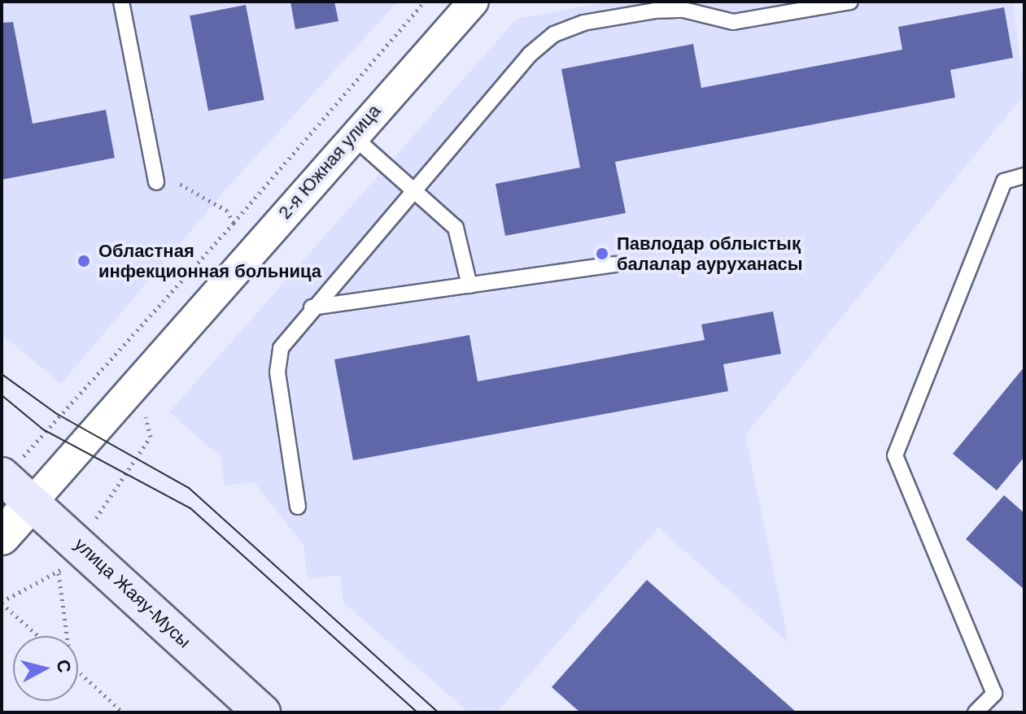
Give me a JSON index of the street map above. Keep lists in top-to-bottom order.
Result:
{
  "streets": {
    "main road": ["улица Жаяу-Мусы"],
    "street": ["2-я Южная улица"]
  },
  "crossings": [
    ["2-я Южная улица", "улица Жаяу-Мусы"]
  ],
  "places": ["Павлодар облыстық балалар ауруханасы", "Областная инфекционная больница"],
  "north": "right"
}
